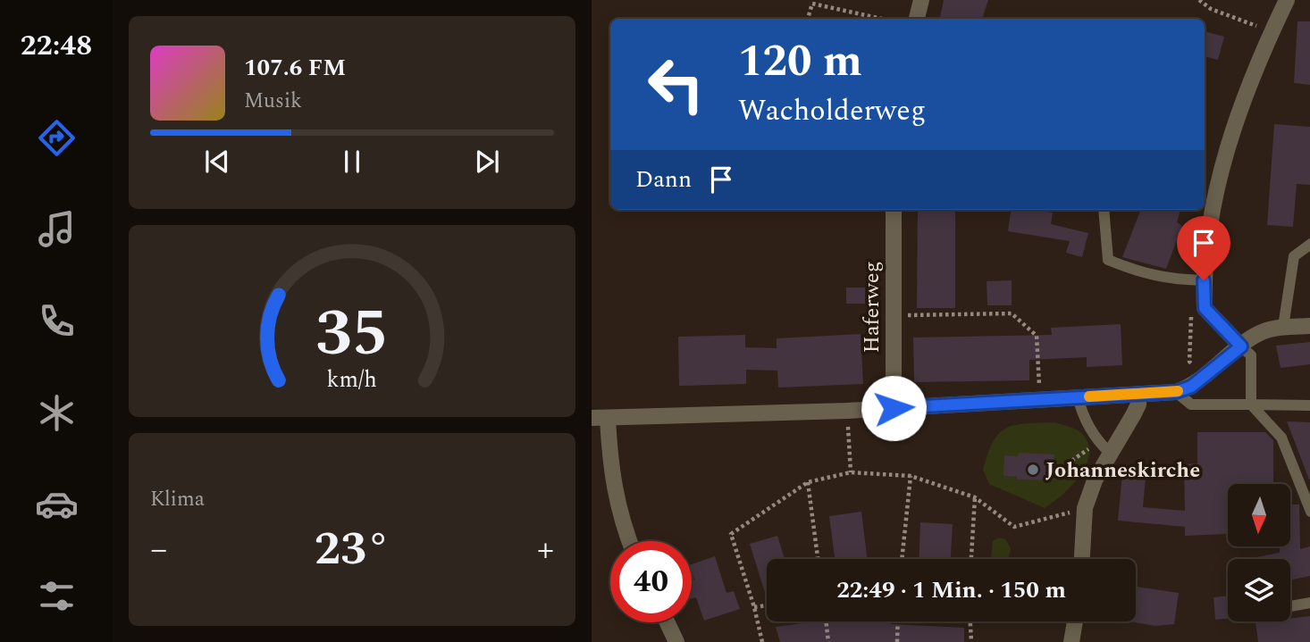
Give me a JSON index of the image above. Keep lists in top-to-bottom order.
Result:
{
  "streets": {
    "street": ["Haferweg"]
  },
  "places": ["Johanneskirche"],
  "north": "bottom",
  "page": {
    "tabs": "22:48",
    "turn": ["120 m", "Wacholderweg"],
    "song": ["107.6 FM", "Musik"],
    "then": "Dann",
    "tile": "Klima",
    "heat": ["−", "23°", "+"],
    "limit": "40",
    "trip": "22:49 · 1 Min. · 150 m",
    "gauge": ["35", "km/h"]
  }
}
